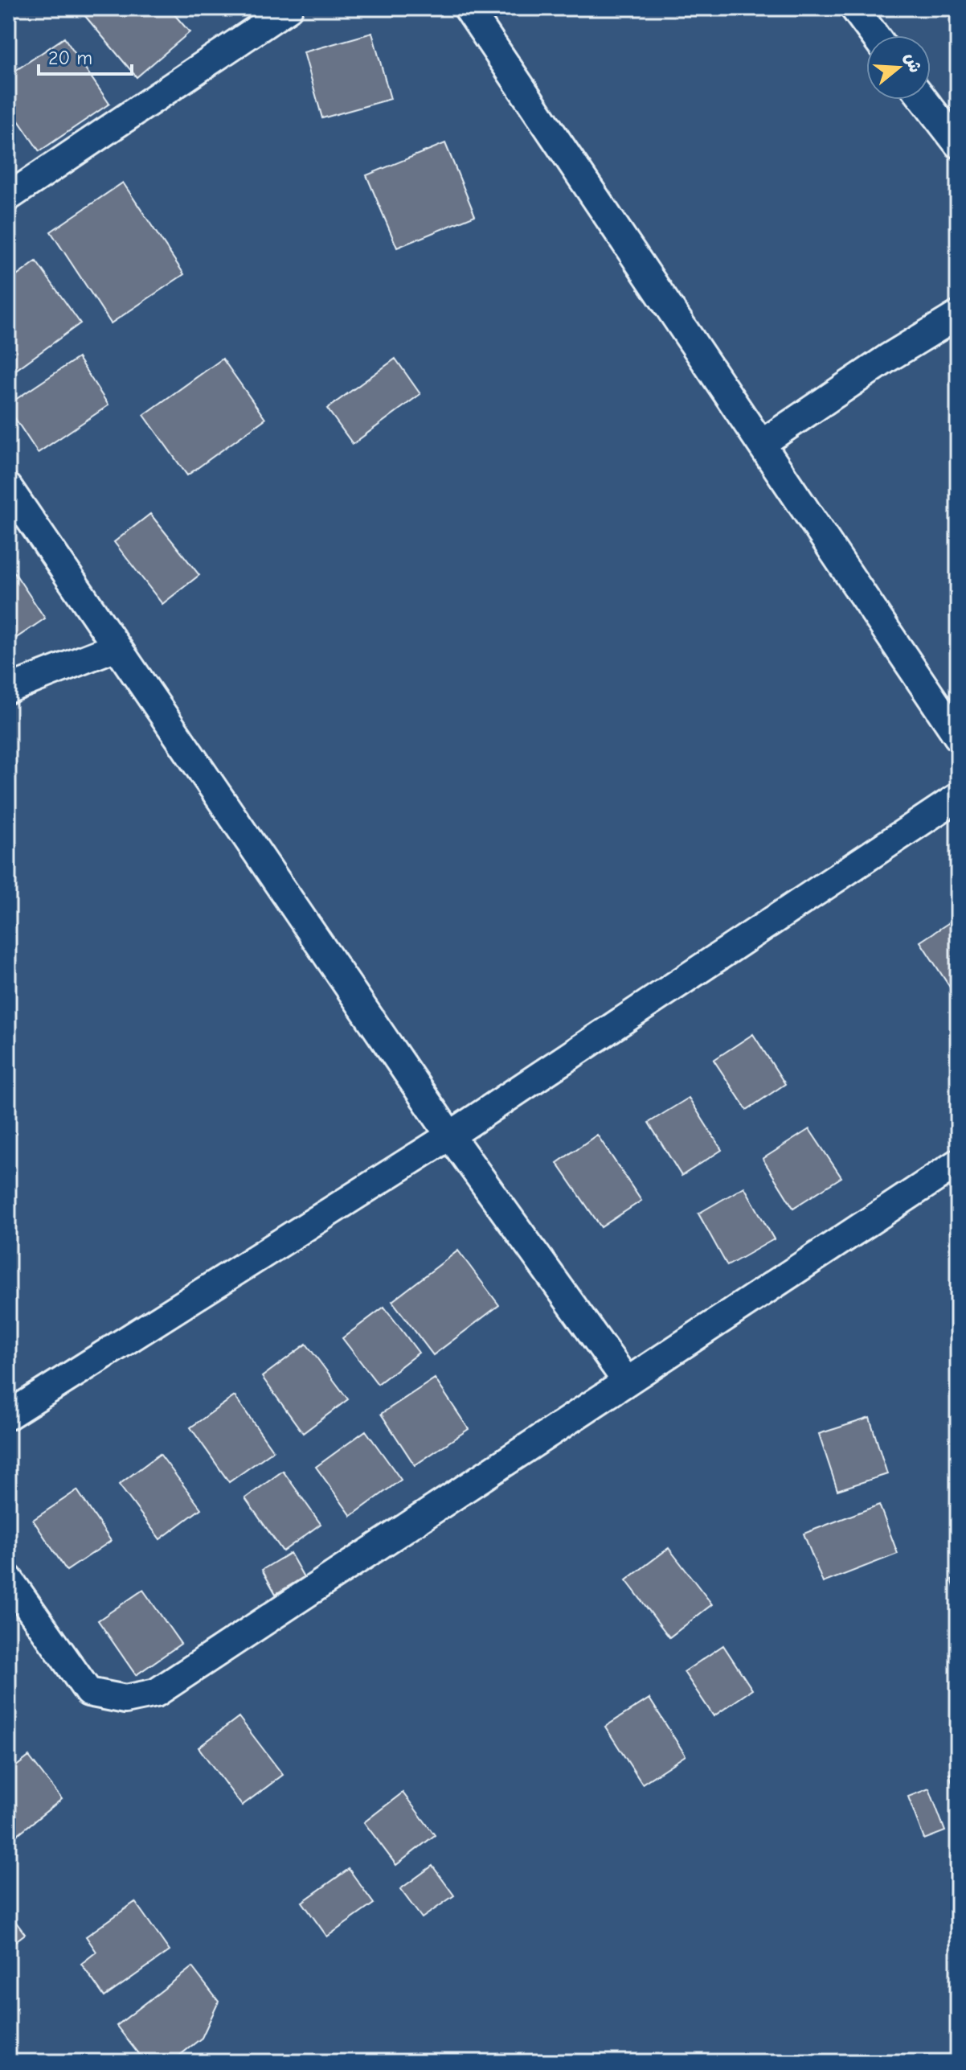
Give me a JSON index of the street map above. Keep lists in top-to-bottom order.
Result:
{
  "scale_bar": "20 m",
  "north": "right"
}
